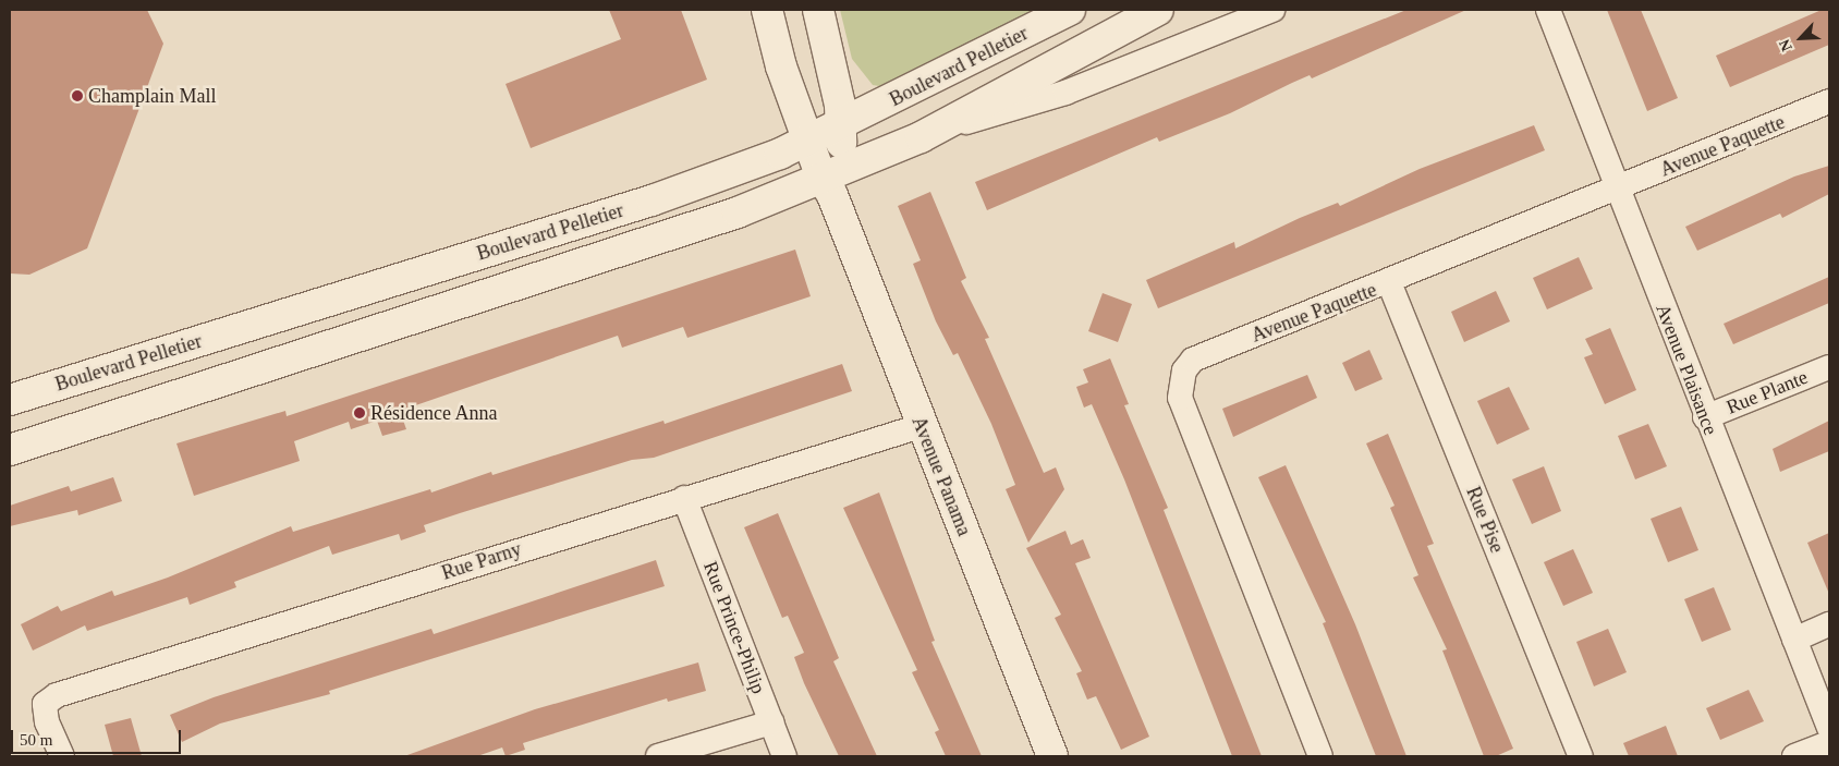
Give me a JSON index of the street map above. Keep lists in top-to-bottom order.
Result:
{
  "streets": {
    "street": [
      "Boulevard Pelletier",
      "Avenue Paquette",
      "Avenue Plaisance",
      "Rue Plante",
      "Avenue Panama",
      "Rue Pise",
      "Rue Parny",
      "Rue Prince-Philip"
    ]
  },
  "crossings": [
    ["Boulevard Pelletier", "Avenue Panama"],
    ["Avenue Paquette", "Avenue Plaisance"],
    ["Avenue Paquette", "Rue Pise"],
    ["Avenue Plaisance", "Rue Plante"],
    ["Avenue Panama", "Rue Parny"],
    ["Rue Parny", "Rue Prince-Philip"]
  ],
  "places": ["Champlain Mall", "Résidence Anna"],
  "scale_bar": "50 m",
  "north": "bottom left"
}
